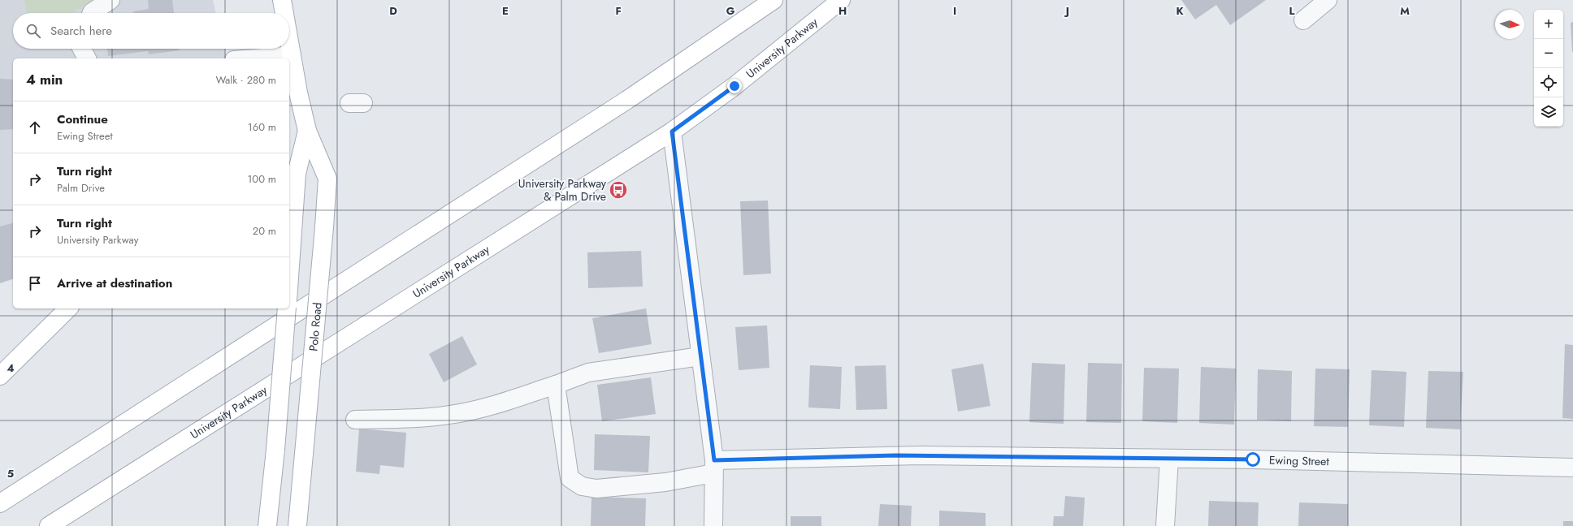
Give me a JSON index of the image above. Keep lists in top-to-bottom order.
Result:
{
  "streets": {
    "main road": ["University Parkway", "Polo Road"],
    "street": ["Ewing Street"]
  },
  "places": {
    "bus stop": ["University Parkway & Palm Drive"]
  },
  "north": "right",
  "page": {
    "map_buttons": ["+", "−"],
    "search": "Search here",
    "heading": ["4 min", "Walk · 280 m"],
    "list": [
      ["Continue", "Ewing Street", "160 m"],
      ["Turn right", "Palm Drive", "100 m"],
      ["Turn right", "University Parkway", "20 m"],
      "Arrive at destination"
    ]
  },
  "grid": {
    "columns": [
      "D",
      "E",
      "F",
      "G",
      "H",
      "I",
      "J",
      "K",
      "L",
      "M"
    ],
    "rows": ["4", "5"]
  }
}
